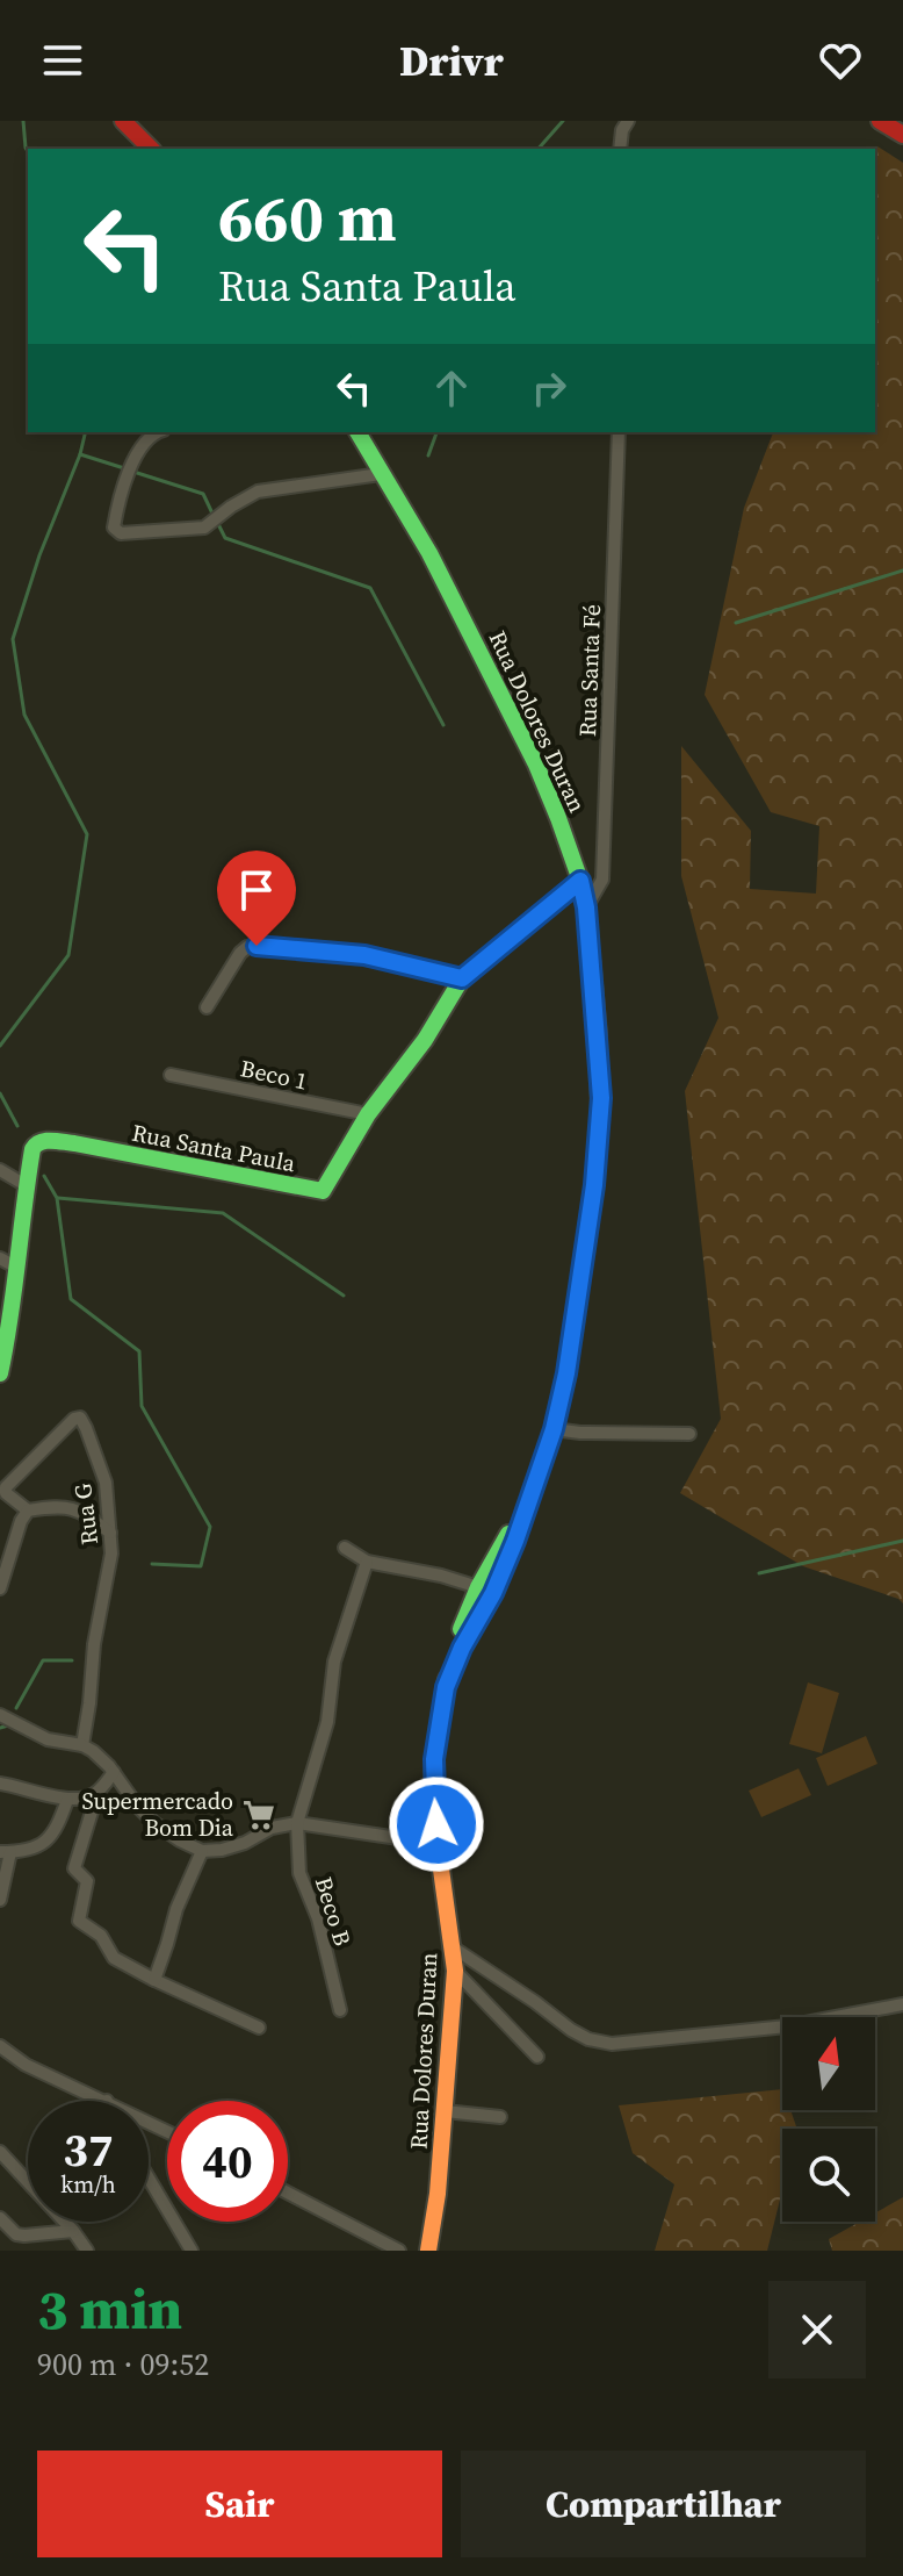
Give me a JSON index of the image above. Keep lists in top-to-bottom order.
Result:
{
  "streets": {
    "street": [
      "Rua Santa Fé",
      "Rua Dolores Duran",
      "Beco 1",
      "Rua Santa Paula",
      "Rua G",
      "Beco B"
    ]
  },
  "crossings": [
    ["Rua Santa Fé", "Rua Dolores Duran"],
    ["Rua Dolores Duran", "Rua Santa Paula"],
    ["Beco 1", "Rua Santa Paula"]
  ],
  "places": {
    "supermarket": ["Supermercado Bom Dia"]
  },
  "north": "top",
  "page": {
    "header": "Drivr",
    "turn": ["660 m", "Rua Santa Paula"],
    "speed": "37 km/h",
    "limit": "40",
    "heading": ["3 min", "900 m · 09:52"],
    "buttons": ["Sair", "Compartilhar"]
  }
}
